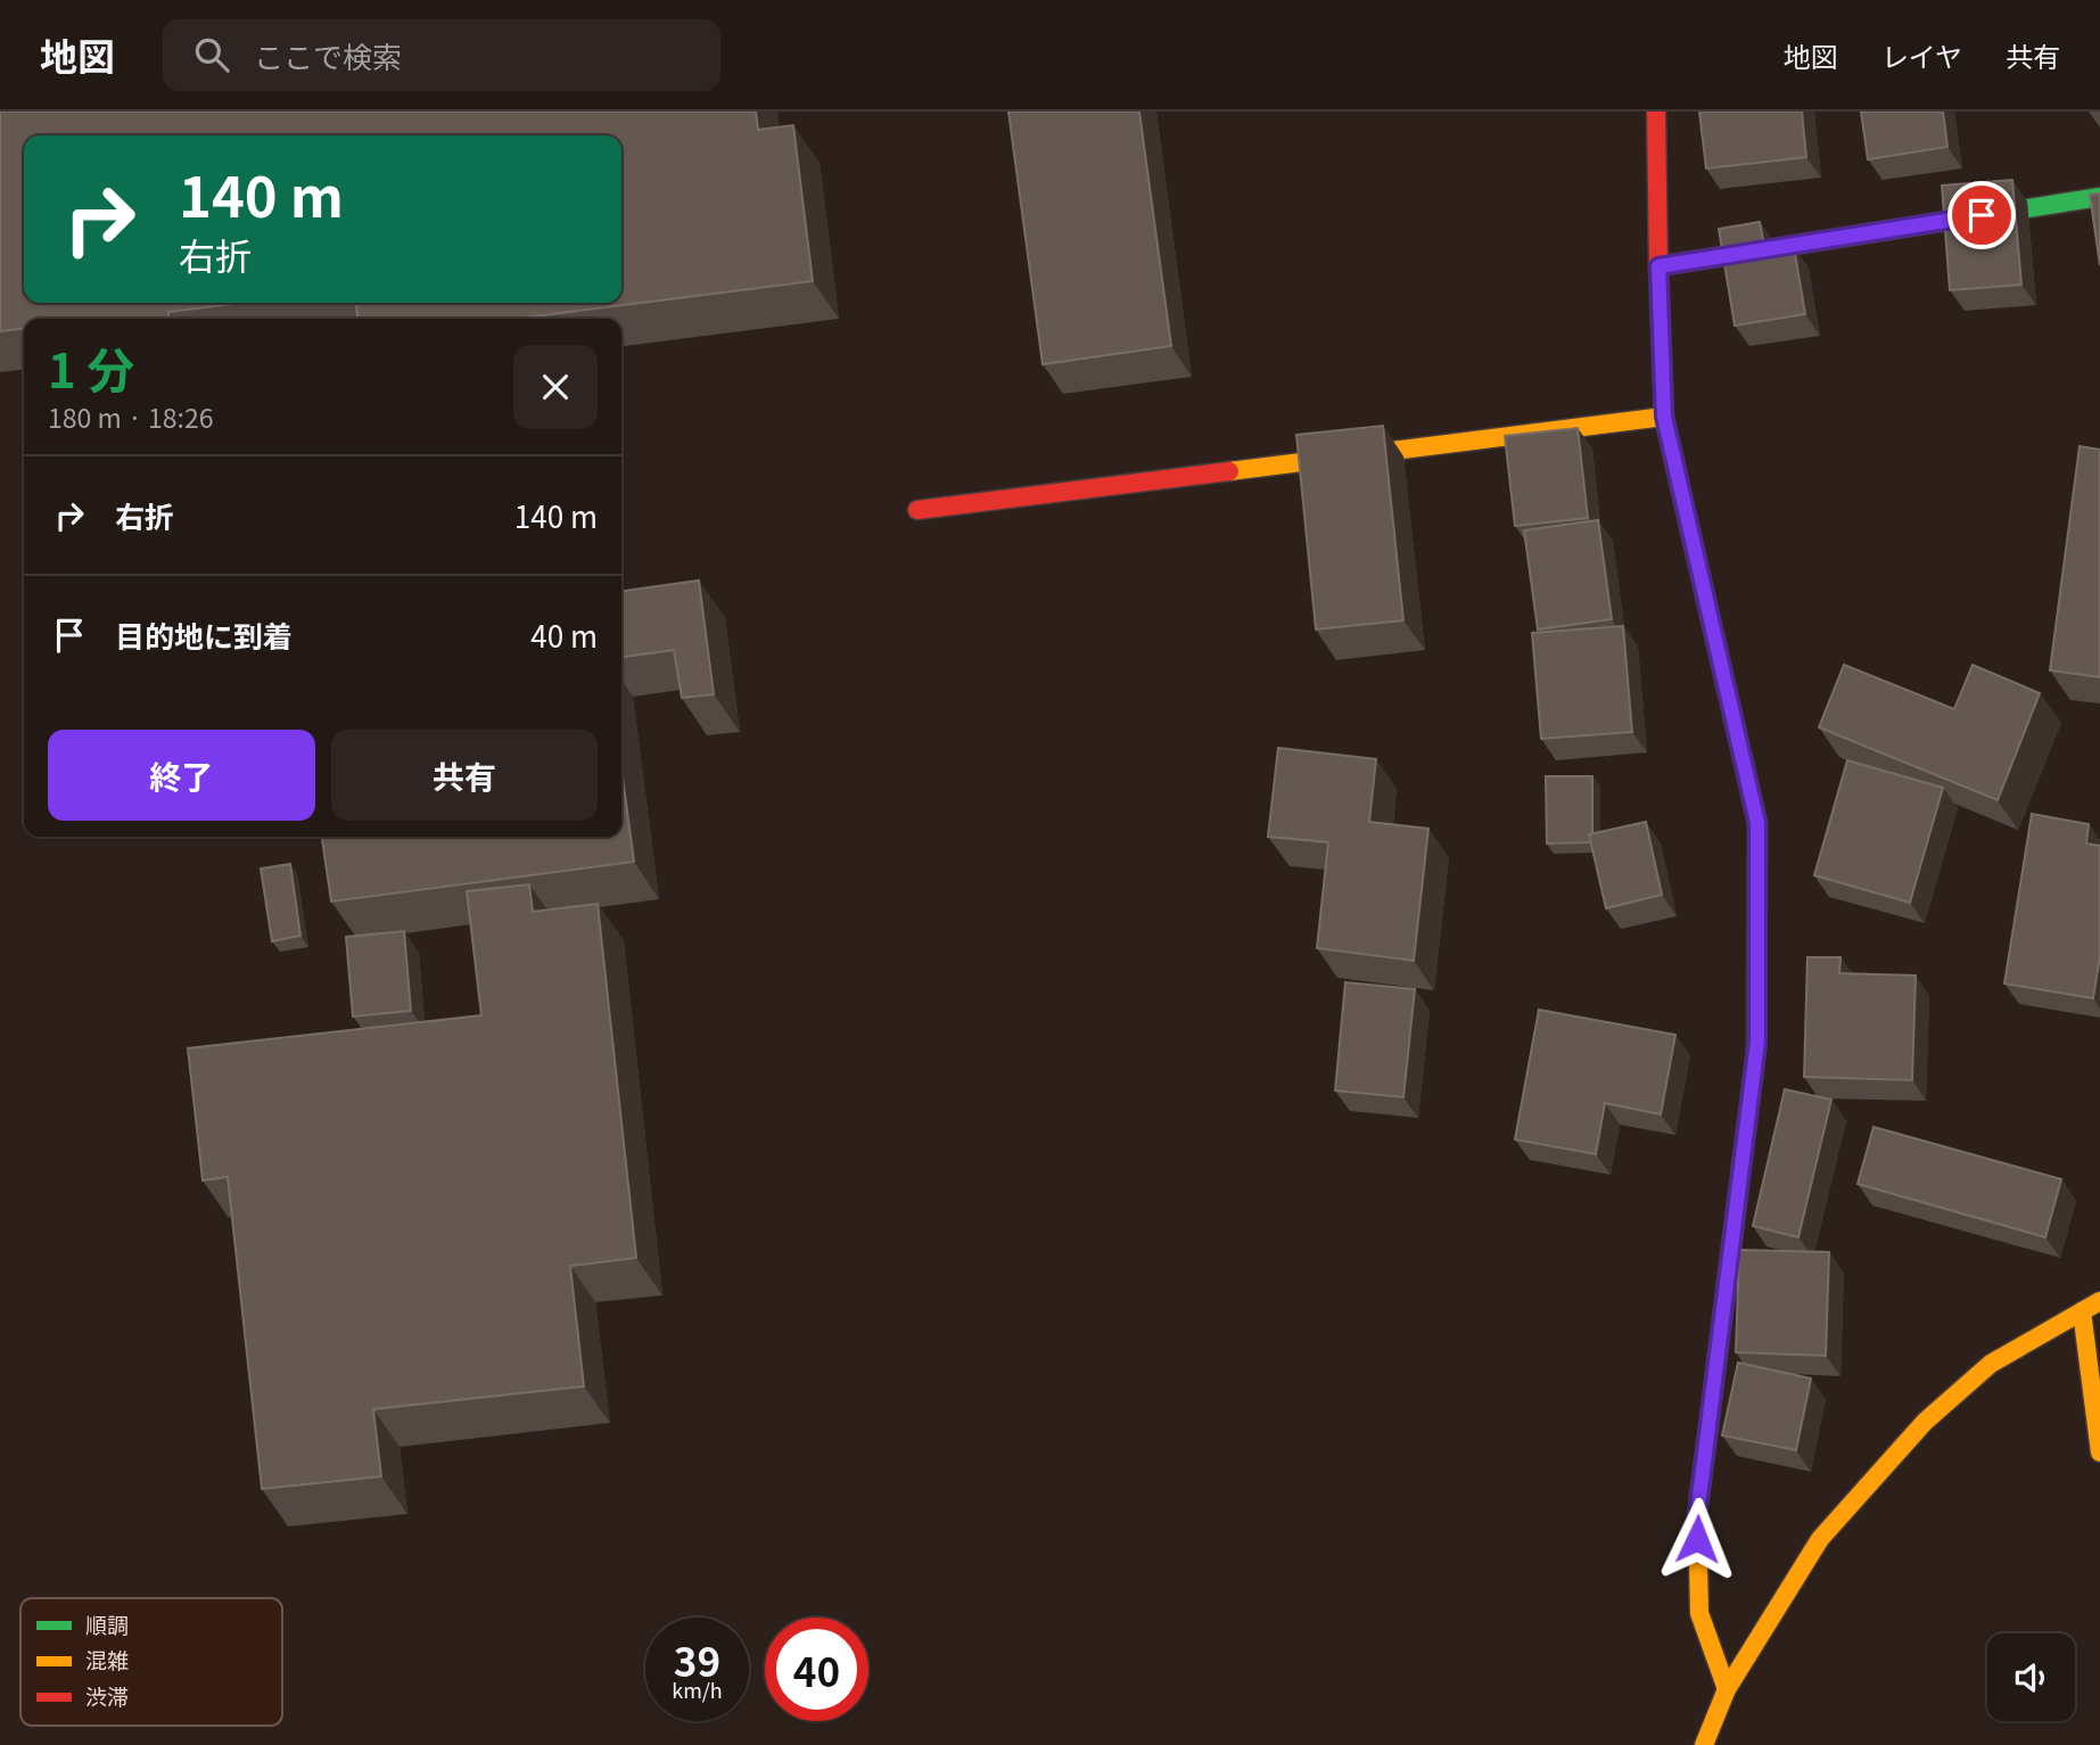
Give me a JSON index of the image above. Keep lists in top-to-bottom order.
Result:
{
  "legend": ["順調", "混雑", "渋滞"],
  "page": {
    "header": "地図",
    "search": "ここで検索",
    "nav": ["地図", "レイヤ", "共有"],
    "turn": ["140 m", "右折"],
    "heading": ["1 分", "180 m · 18:26"],
    "list": [
      {
        "name": "右折",
        "value": "140 m"
      },
      {
        "name": "目的地に到着",
        "value": "40 m"
      }
    ],
    "buttons": ["終了", "共有"],
    "speed": "39 km/h",
    "limit": "40"
  }
}
